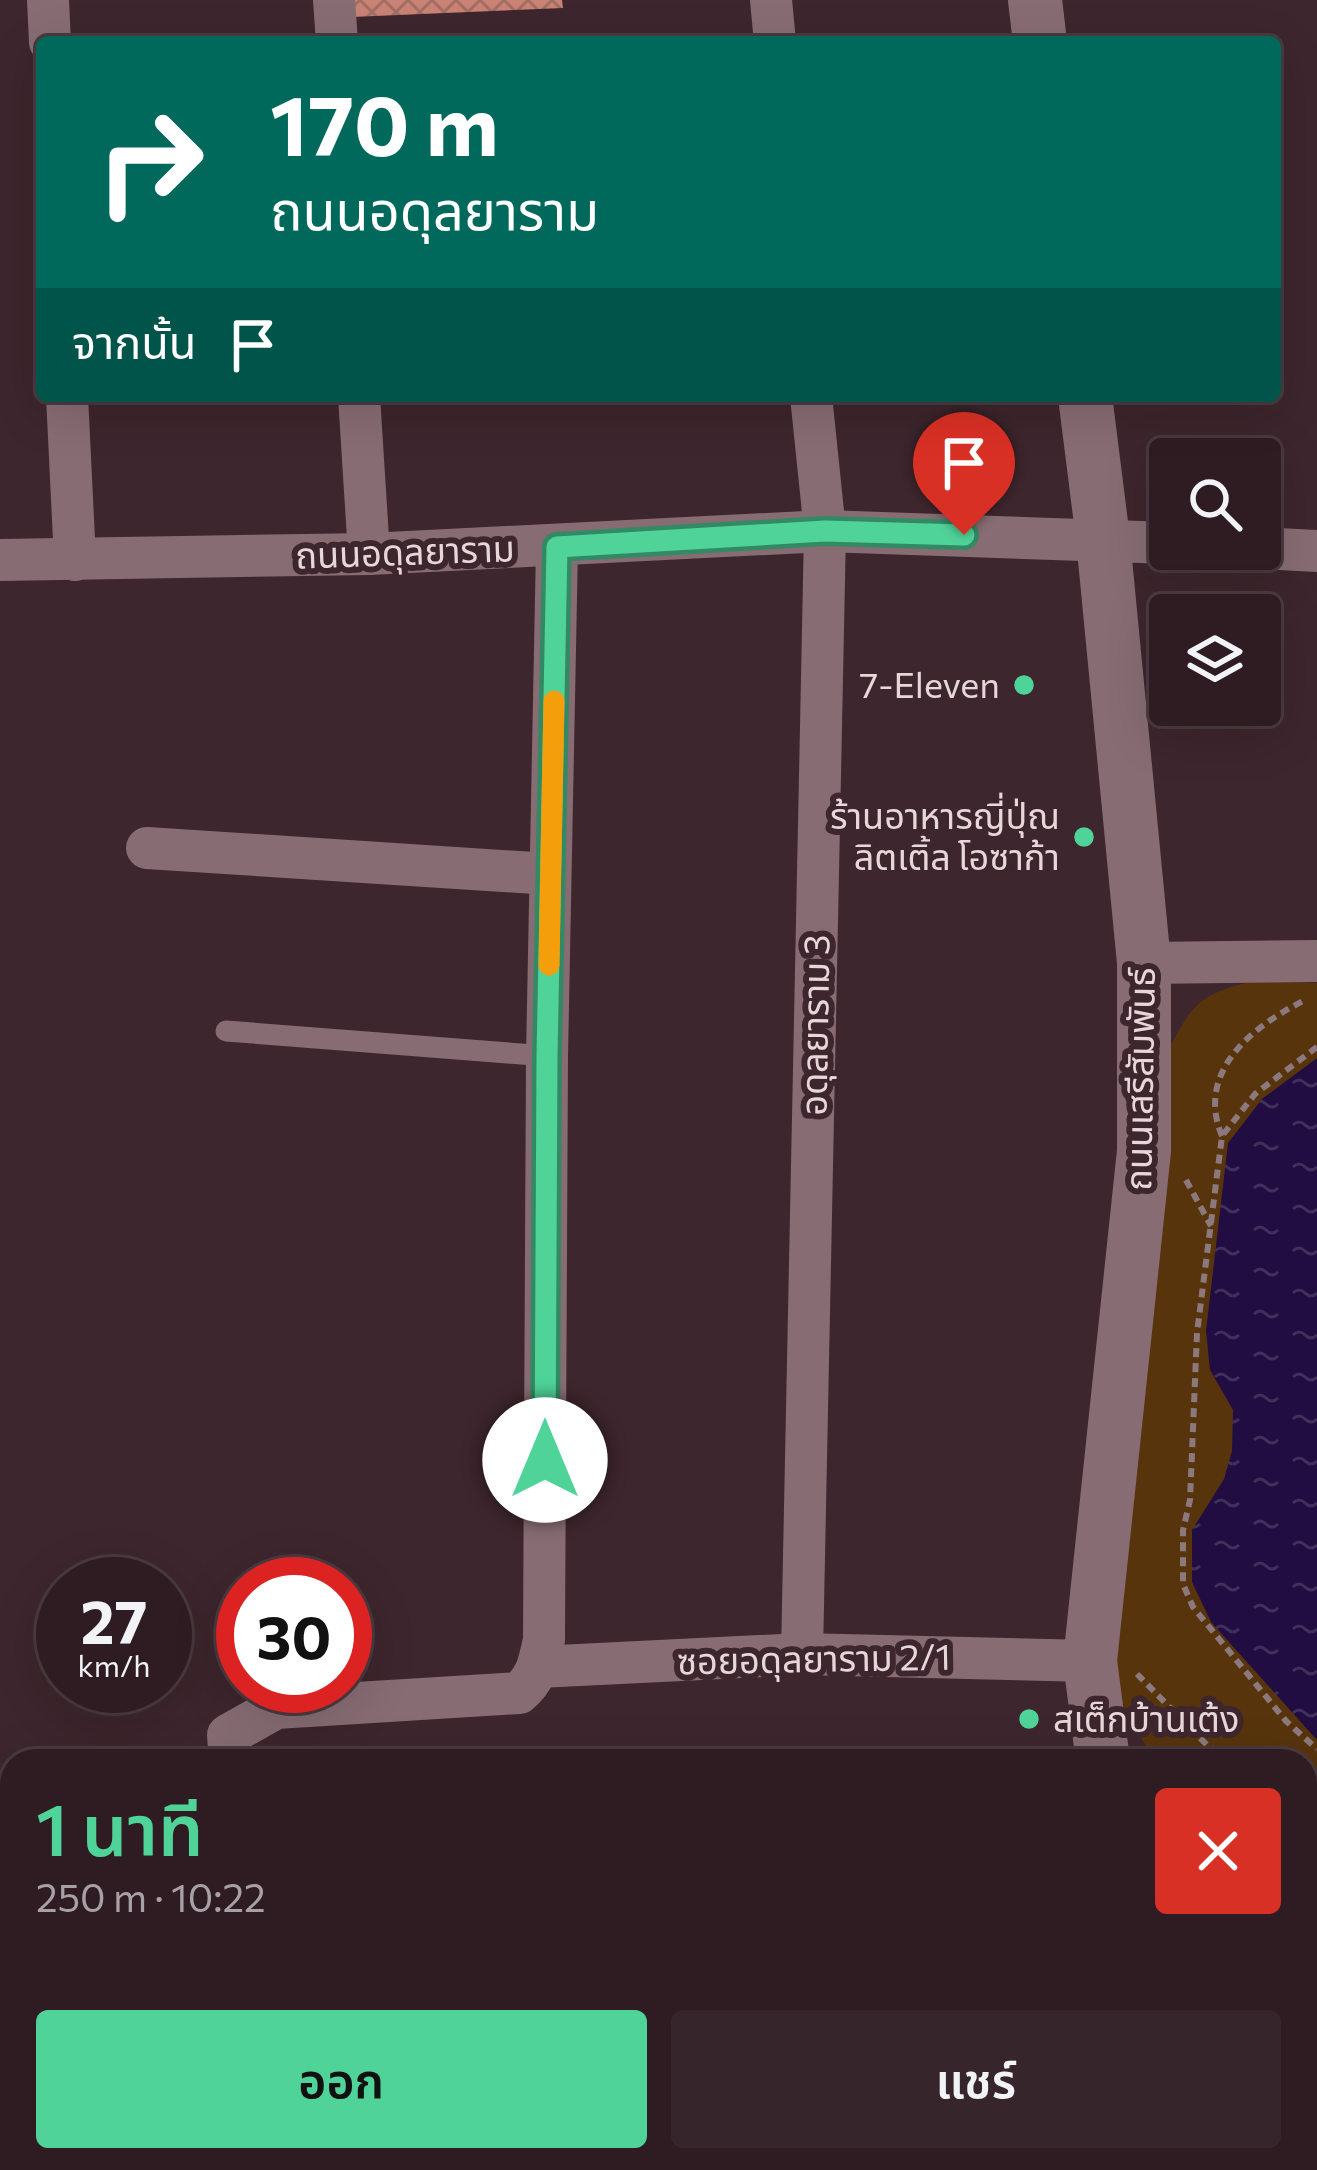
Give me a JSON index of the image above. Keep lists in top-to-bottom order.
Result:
{
  "streets": {
    "street": [
      "ถนนอดุลยาราม",
      "อดุลยาราม 3",
      "ถนนเสรีสัมพันธ์",
      "ซอยอดุลยาราม 2/1"
    ]
  },
  "crossings": [
    ["ถนนอดุลยาราม", "อดุลยาราม 3"],
    ["ถนนอดุลยาราม", "ถนนเสรีสัมพันธ์"],
    ["อดุลยาราม 3", "ซอยอดุลยาราม 2/1"],
    ["ถนนเสรีสัมพันธ์", "ซอยอดุลยาราม 2/1"]
  ],
  "places": ["7-Eleven", "ร้านอาหารญี่ปุ่ณ ลิตเติ้ล โอซาก้า", "สเต็กบ้านเต้ง"],
  "page": {
    "turn": ["170 m", "ถนนอดุลยาราม"],
    "then": "จากนั้น",
    "speed": "27 km/h",
    "limit": "30",
    "heading": ["1 นาที", "250 m · 10:22"],
    "buttons": ["ออก", "แชร์"]
  }
}
